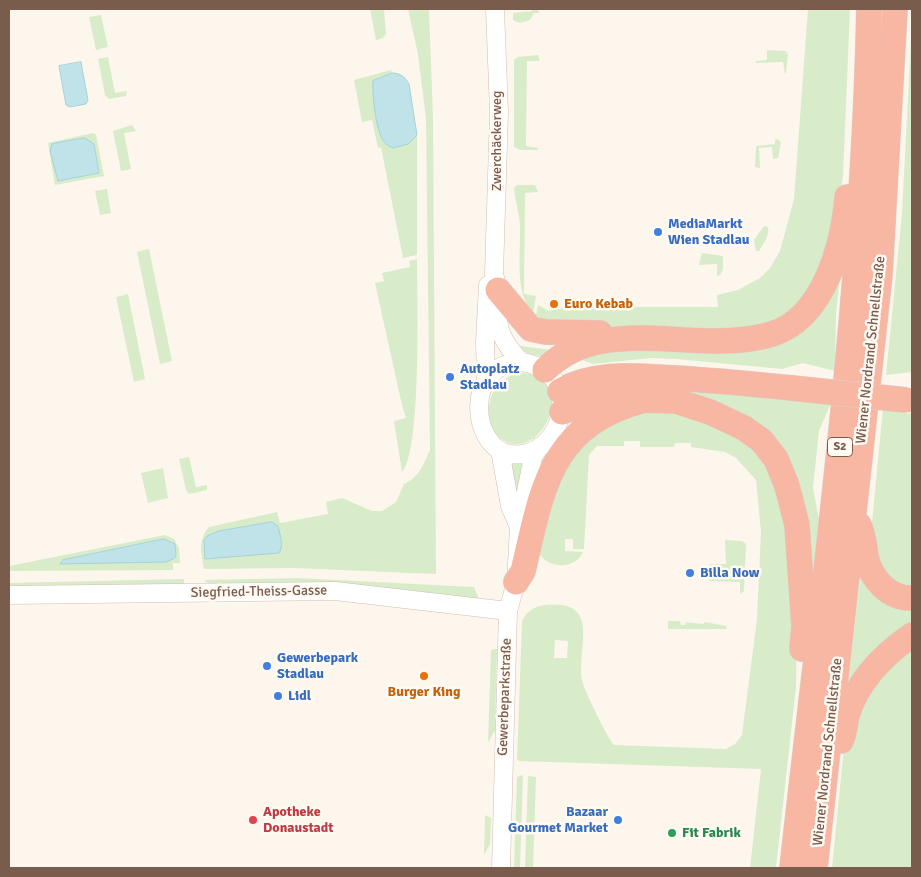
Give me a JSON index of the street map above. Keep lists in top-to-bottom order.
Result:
{
  "streets": {
    "highway": ["Wiener Nordrand Schnellstraße", "S2"],
    "street": ["Zwerchäckerweg", "Siegfried-Theiss-Gasse", "Gewerbeparkstraße"]
  },
  "crossings": [
    ["Zwerchäckerweg", "Gewerbeparkstraße"],
    ["Siegfried-Theiss-Gasse", "Gewerbeparkstraße"]
  ],
  "places": [
    "MediaMarkt Wien Stadlau",
    "Euro Kebab",
    "Autoplatz Stadlau",
    "Billa Now",
    "Gewerbepark Stadlau",
    "Burger King",
    "Lidl",
    "Apotheke Donaustadt",
    "Bazaar Gourmet Market",
    "Fit Fabrik"
  ]
}
